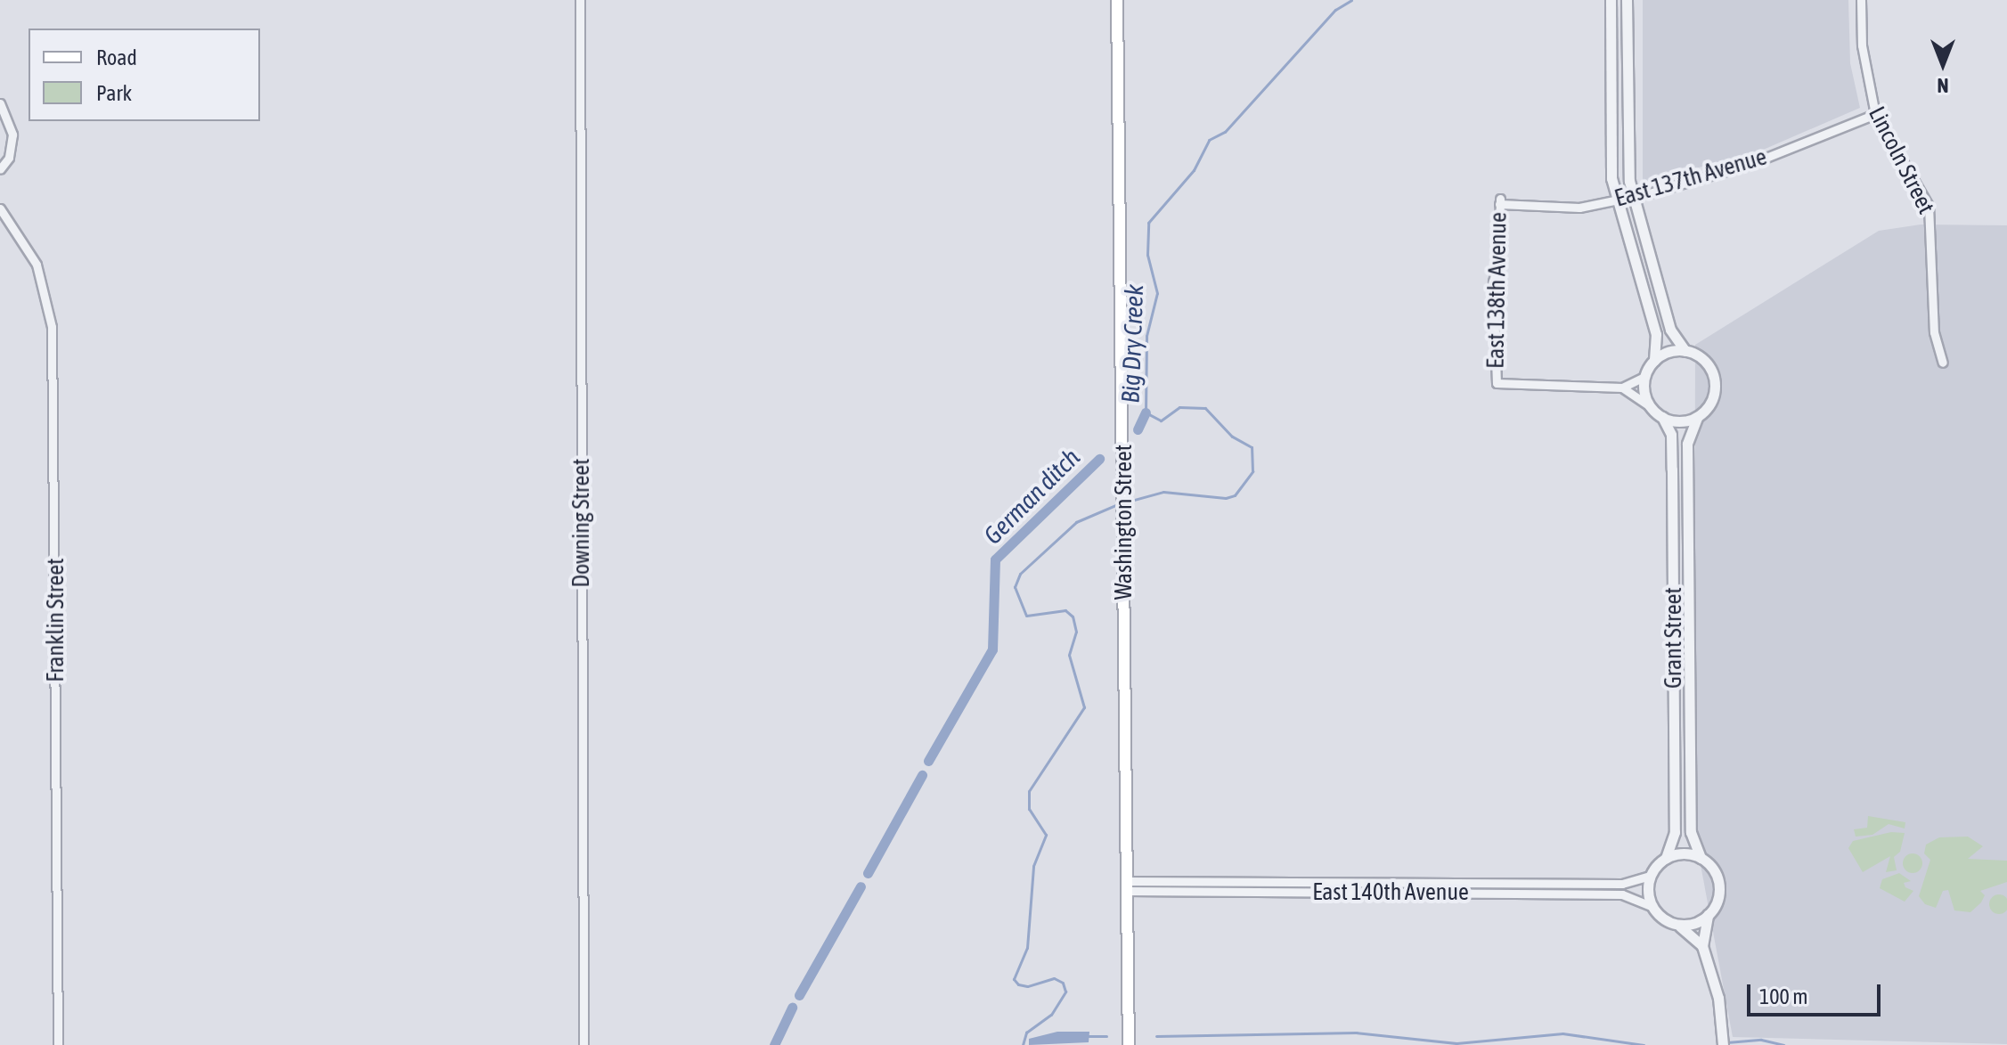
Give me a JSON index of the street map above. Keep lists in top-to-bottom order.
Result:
{
  "streets": {
    "main road": ["Washington Street"],
    "street": [
      "Lincoln Street",
      "East 137th Avenue",
      "East 138th Avenue",
      "Downing Street",
      "Franklin Street",
      "Grant Street",
      "East 140th Avenue"
    ]
  },
  "crossings": [
    ["Lincoln Street", "East 137th Avenue"],
    ["East 137th Avenue", "East 138th Avenue"],
    ["East 138th Avenue", "Grant Street"],
    ["Washington Street", "East 140th Avenue"],
    ["Grant Street", "East 140th Avenue"]
  ],
  "water": ["Big Dry Creek", "German ditch"],
  "legend": ["Road", "Park"],
  "scale_bar": "100 m",
  "north": "bottom"
}
